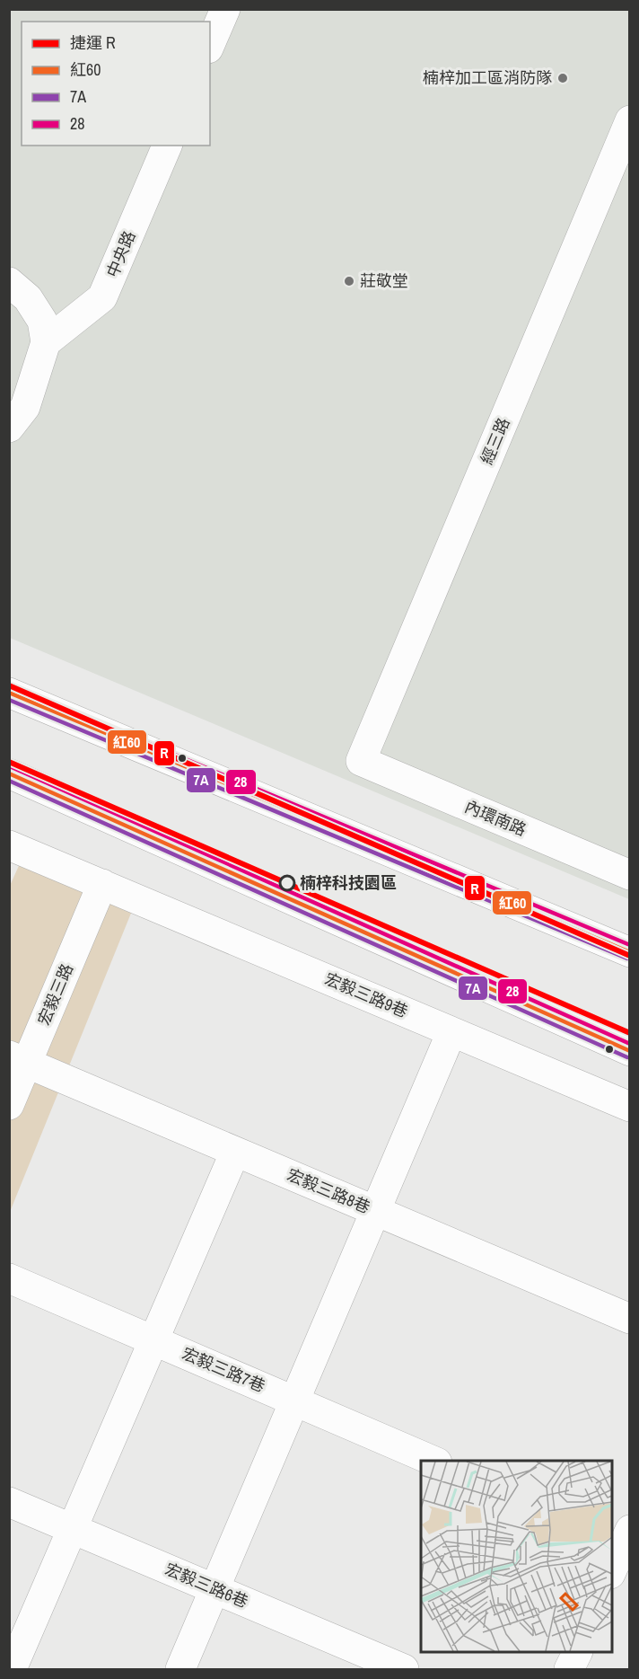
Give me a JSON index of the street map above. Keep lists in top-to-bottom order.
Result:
{
  "streets": {
    "street": [
      "中央路",
      "經三路",
      "內環南路",
      "宏毅三路",
      "宏毅三路9巷",
      "宏毅三路8巷",
      "宏毅三路7巷",
      "宏毅三路6巷"
    ]
  },
  "crossings": [
    ["經三路", "內環南路"],
    ["宏毅三路", "宏毅三路9巷"],
    ["宏毅三路", "宏毅三路8巷"]
  ],
  "places": ["楠梓加工區消防隊", "莊敬堂", "楠梓科技園區"],
  "lines": [
    "metro line R",
    "transit line 28",
    "transit line 紅60",
    "transit line 7A"
  ],
  "legend": [
    "捷運 R",
    "紅60",
    "7A",
    "28"
  ]
}
